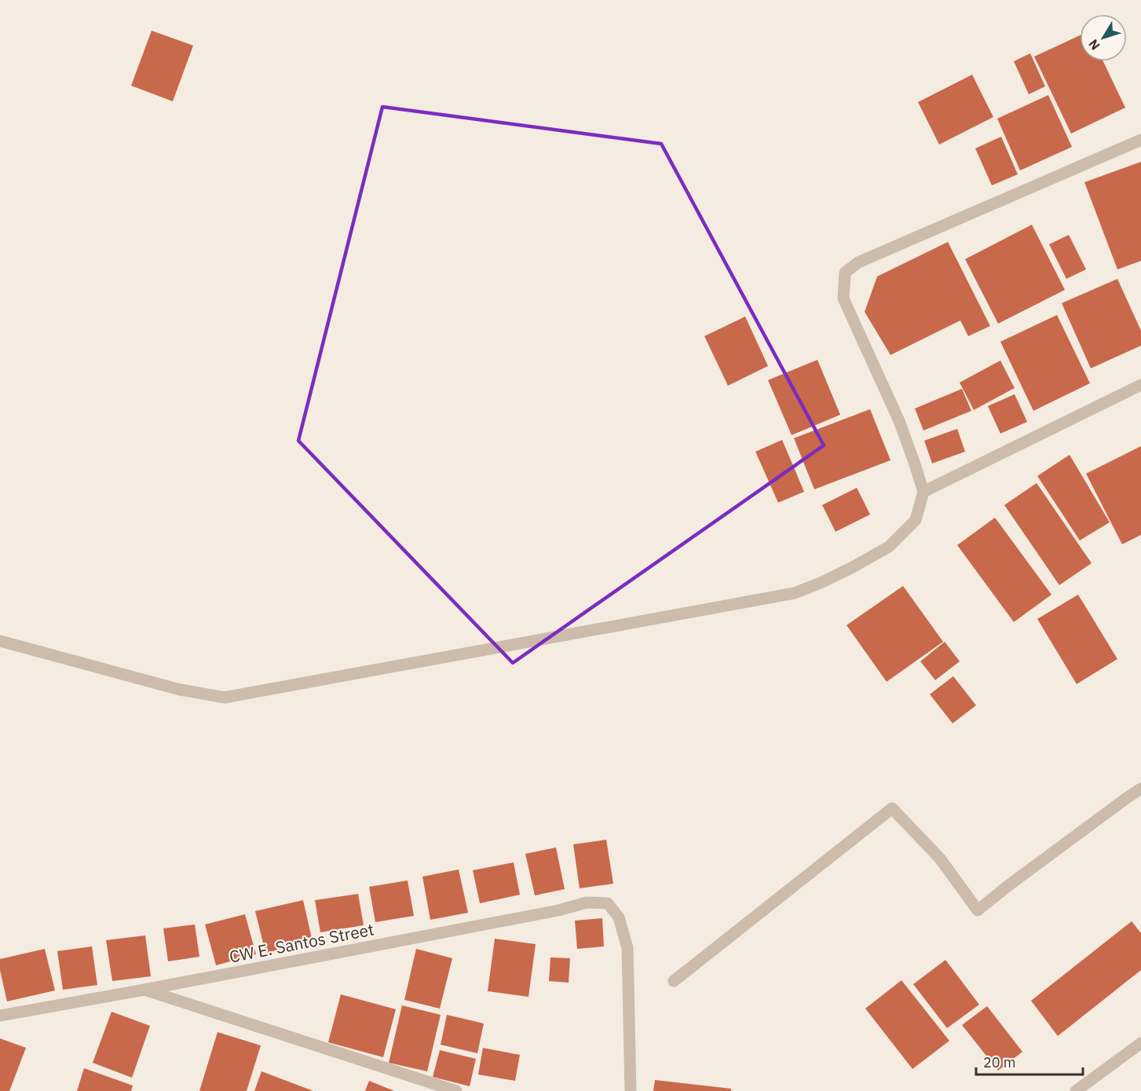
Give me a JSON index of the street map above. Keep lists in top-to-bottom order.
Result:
{
  "streets": {
    "street": ["CW E. Santos Street"]
  },
  "scale_bar": "20 m",
  "north": "bottom left"
}
